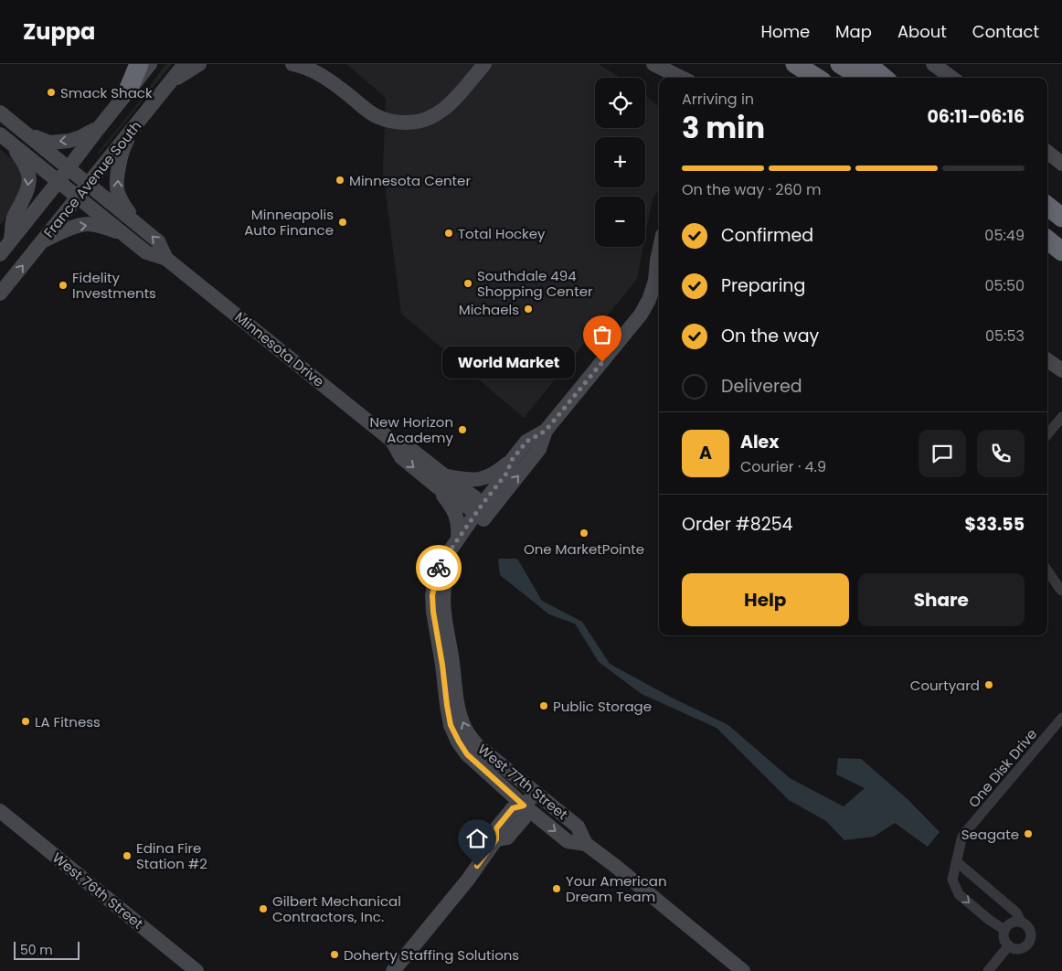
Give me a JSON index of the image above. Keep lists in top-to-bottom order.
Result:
{
  "streets": {
    "street": [
      "France Avenue South",
      "Minnesota Drive",
      "One Disk Drive",
      "West 77th Street",
      "West 76th Street"
    ]
  },
  "crossings": [
    ["France Avenue South", "Minnesota Drive"],
    ["Minnesota Drive", "West 77th Street"]
  ],
  "places": [
    "Smack Shack",
    "Minnesota Center",
    "Minneapolis Auto Finance",
    "Total Hockey",
    "Southdale 494 Shopping Center",
    "Fidelity Investments",
    "Michaels",
    "World Market",
    "New Horizon Academy",
    "One MarketPointe",
    "Courtyard",
    "Public Storage",
    "LA Fitness",
    "Seagate",
    "Edina Fire Station #2",
    "Your American Dream Team",
    "Gilbert Mechanical Contractors, Inc.",
    "Doherty Staffing Solutions"
  ],
  "scale_bar": "50 m",
  "page": {
    "header": "Zuppa",
    "nav": [
      "Home",
      "Map",
      "About",
      "Contact"
    ],
    "map_buttons": ["+", "−"],
    "heading": ["3 min", "Arriving in", "06:11–06:16"],
    "panel": [
      "Alex",
      "Courier · 4.9",
      "Order #8254",
      "$33.55"
    ],
    "bar": "On the way · 260 m",
    "list": [
      ["Confirmed", "05:49"],
      ["Preparing", "05:50"],
      ["On the way", "05:53"],
      "Delivered"
    ],
    "bubble": "World Market",
    "round": "A",
    "buttons": ["Help", "Share"],
    "scale": "50 m"
  }
}
